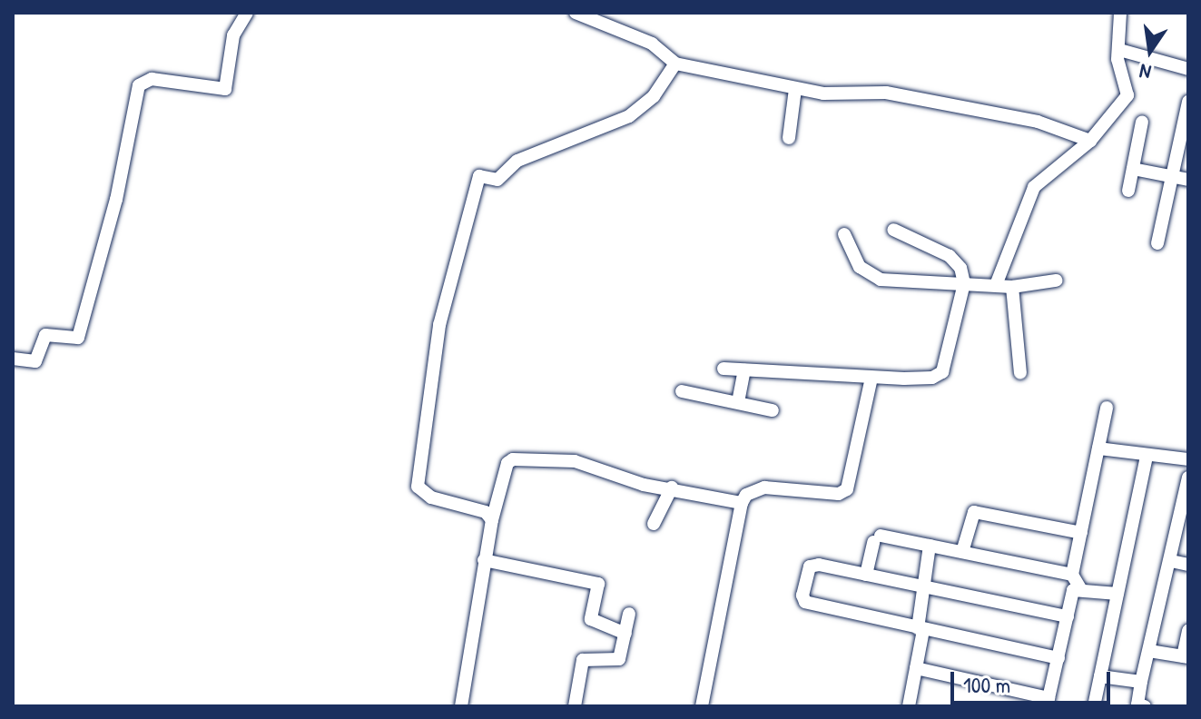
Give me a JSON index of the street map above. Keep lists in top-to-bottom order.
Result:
{
  "scale_bar": "100 m",
  "north": "bottom"
}
